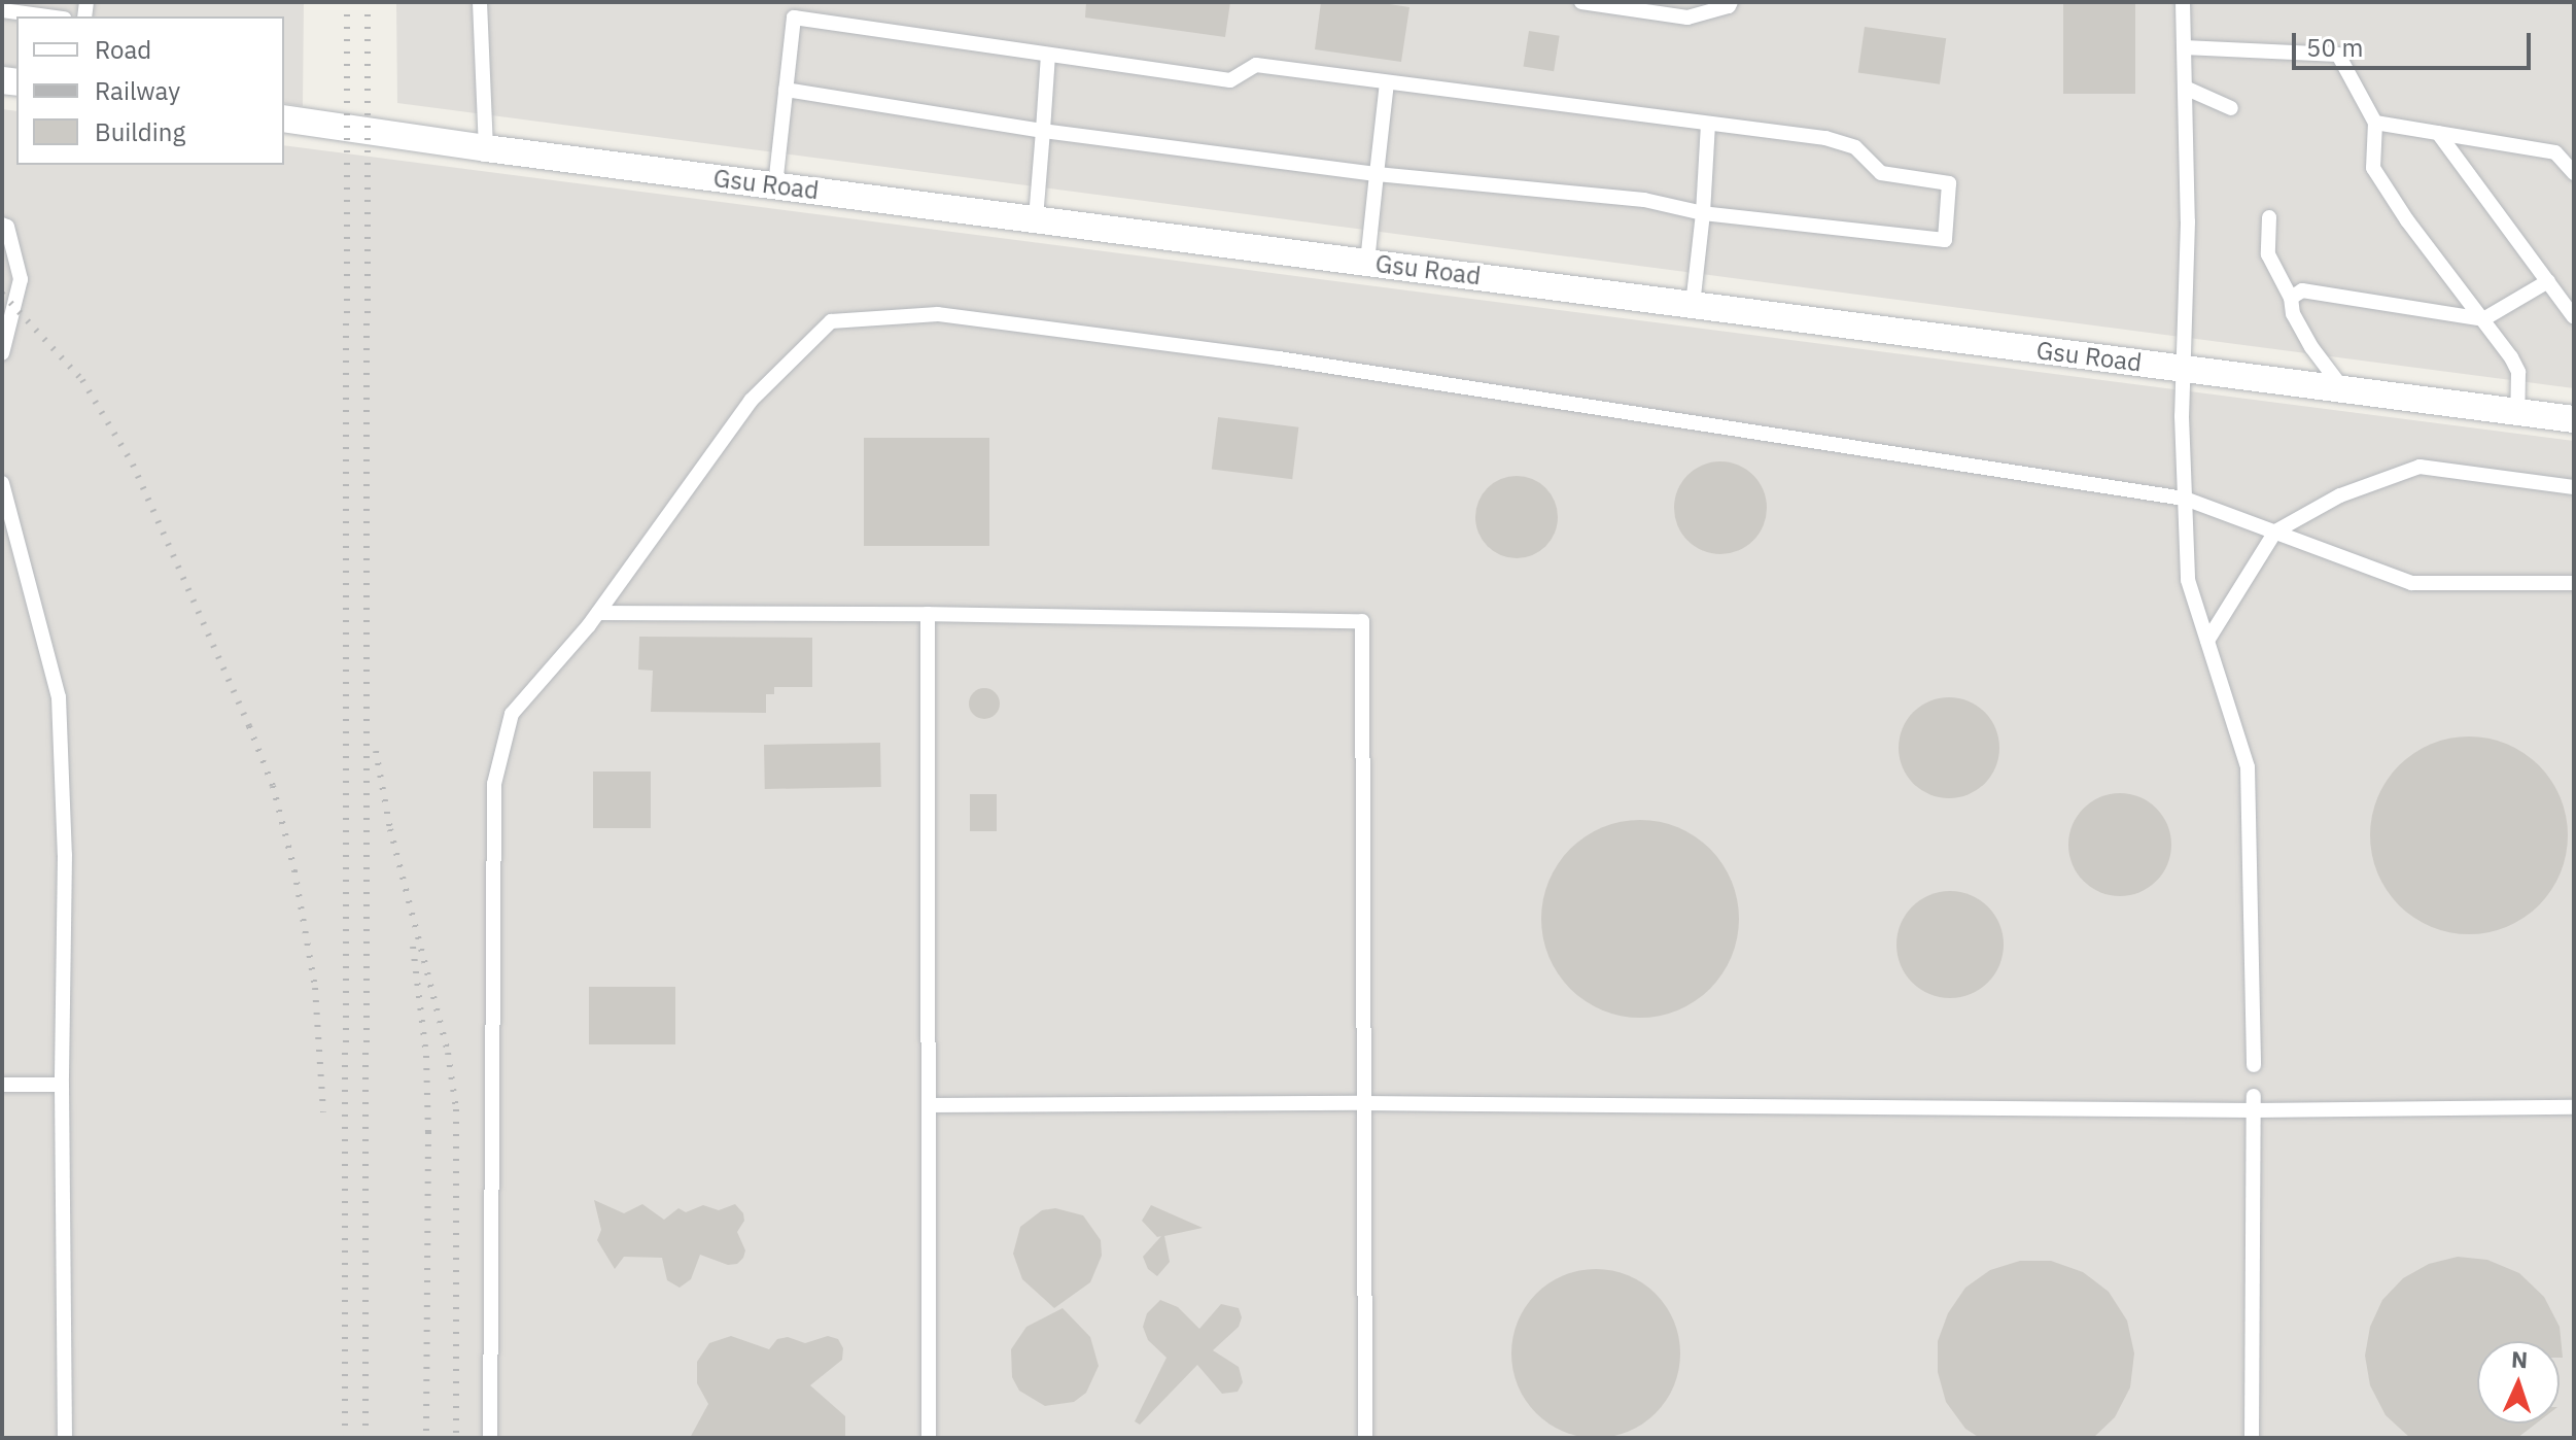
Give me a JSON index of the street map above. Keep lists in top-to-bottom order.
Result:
{
  "streets": {
    "street": ["Gsu Road"]
  },
  "legend": ["Road", "Railway", "Building"],
  "scale_bar": "50 m",
  "north": "top"
}
